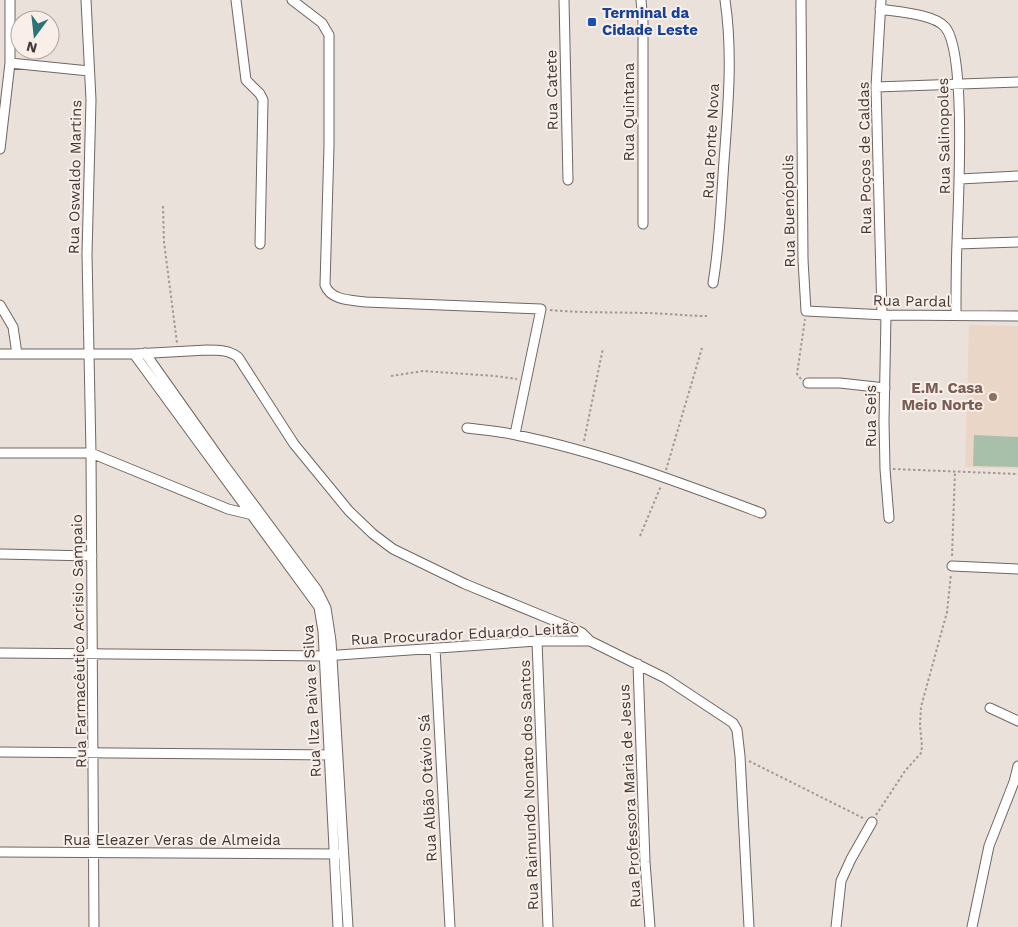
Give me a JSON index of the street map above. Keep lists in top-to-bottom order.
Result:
{
  "streets": {
    "street": [
      "Rua Catete",
      "Rua Quintana",
      "Rua Salinopoles",
      "Rua Ponte Nova",
      "Rua Poços de Caldas",
      "Rua Oswaldo Martins",
      "Rua Buenópolis",
      "Rua Pardal",
      "Rua Seis",
      "Rua Procurador Eduardo Leitão",
      "Rua Farmacêutico Acrisio Sampaio",
      "Rua Ilza Paiva e Silva",
      "Rua Raimundo Nonato dos Santos",
      "Rua Albão Otávio Sá",
      "Rua Professora Maria de Jesus",
      "Rua Eleazer Veras de Almeida"
    ]
  },
  "crossings": [
    ["Rua Salinopoles", "Rua Poços de Caldas"],
    ["Rua Salinopoles", "Rua Pardal"],
    ["Rua Poços de Caldas", "Rua Pardal"],
    ["Rua Poços de Caldas", "Rua Seis"],
    ["Rua Oswaldo Martins", "Rua Farmacêutico Acrisio Sampaio"],
    ["Rua Buenópolis", "Rua Pardal"],
    ["Rua Pardal", "Rua Seis"],
    ["Rua Procurador Eduardo Leitão", "Rua Farmacêutico Acrisio Sampaio"],
    ["Rua Procurador Eduardo Leitão", "Rua Ilza Paiva e Silva"],
    ["Rua Procurador Eduardo Leitão", "Rua Raimundo Nonato dos Santos"],
    ["Rua Procurador Eduardo Leitão", "Rua Albão Otávio Sá"],
    ["Rua Procurador Eduardo Leitão", "Rua Professora Maria de Jesus"],
    ["Rua Farmacêutico Acrisio Sampaio", "Rua Eleazer Veras de Almeida"],
    ["Rua Ilza Paiva e Silva", "Rua Eleazer Veras de Almeida"]
  ],
  "places": {
    "transit": ["Terminal da Cidade Leste"],
    "other": ["E.M. Casa Meio Norte"]
  },
  "north": "bottom"
}
